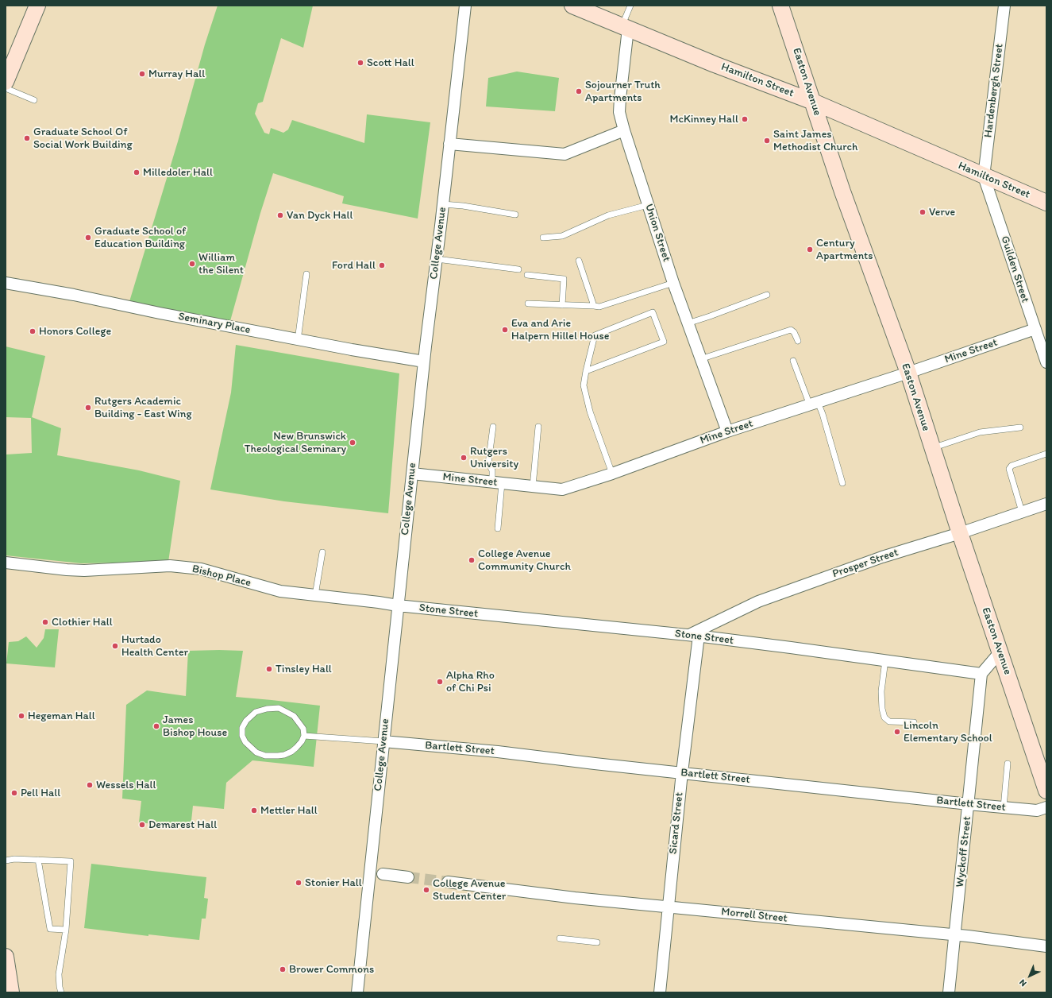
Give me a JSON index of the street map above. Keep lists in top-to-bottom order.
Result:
{
  "streets": {
    "street": [
      "Hamilton Street",
      "Easton Avenue",
      "Hardenbergh Street",
      "Union Street",
      "College Avenue",
      "Guilden Street",
      "Seminary Place",
      "Mine Street",
      "Prosper Street",
      "Bishop Place",
      "Stone Street",
      "Bartlett Street",
      "Sicard Street",
      "Wyckoff Street",
      "Morrell Street"
    ]
  },
  "crossings": [
    ["Hamilton Street", "Easton Avenue"],
    ["Hamilton Street", "Hardenbergh Street"],
    ["Hamilton Street", "Union Street"],
    ["Hamilton Street", "Guilden Street"],
    ["Easton Avenue", "Mine Street"],
    ["Easton Avenue", "Prosper Street"],
    ["Hardenbergh Street", "Guilden Street"],
    ["Union Street", "Mine Street"],
    ["College Avenue", "Seminary Place"],
    ["College Avenue", "Mine Street"],
    ["College Avenue", "Bishop Place"],
    ["College Avenue", "Stone Street"],
    ["College Avenue", "Bartlett Street"],
    ["Guilden Street", "Mine Street"],
    ["Prosper Street", "Stone Street"],
    ["Prosper Street", "Sicard Street"],
    ["Bishop Place", "Stone Street"],
    ["Stone Street", "Sicard Street"],
    ["Stone Street", "Wyckoff Street"],
    ["Bartlett Street", "Sicard Street"],
    ["Bartlett Street", "Wyckoff Street"],
    ["Sicard Street", "Morrell Street"],
    ["Wyckoff Street", "Morrell Street"]
  ],
  "places": [
    "Scott Hall",
    "Murray Hall",
    "Sojourner Truth Apartments",
    "McKinney Hall",
    "Graduate School Of Social Work Building",
    "Saint James Methodist Church",
    "Milledoler Hall",
    "Verve",
    "Van Dyck Hall",
    "Graduate School of Education Building",
    "Century Apartments",
    "William the Silent",
    "Ford Hall",
    "Eva and Arie Halpern Hillel House",
    "Honors College",
    "Rutgers Academic Building - East Wing",
    "New Brunswick Theological Seminary",
    "Rutgers University",
    "College Avenue Community Church",
    "Clothier Hall",
    "Hurtado Health Center",
    "Tinsley Hall",
    "Alpha Rho of Chi Psi",
    "Hegeman Hall",
    "James Bishop House",
    "Lincoln Elementary School",
    "Wessels Hall",
    "Pell Hall",
    "Mettler Hall",
    "Demarest Hall",
    "Stonier Hall",
    "College Avenue Student Center",
    "Brower Commons"
  ],
  "north": "bottom left"
}
